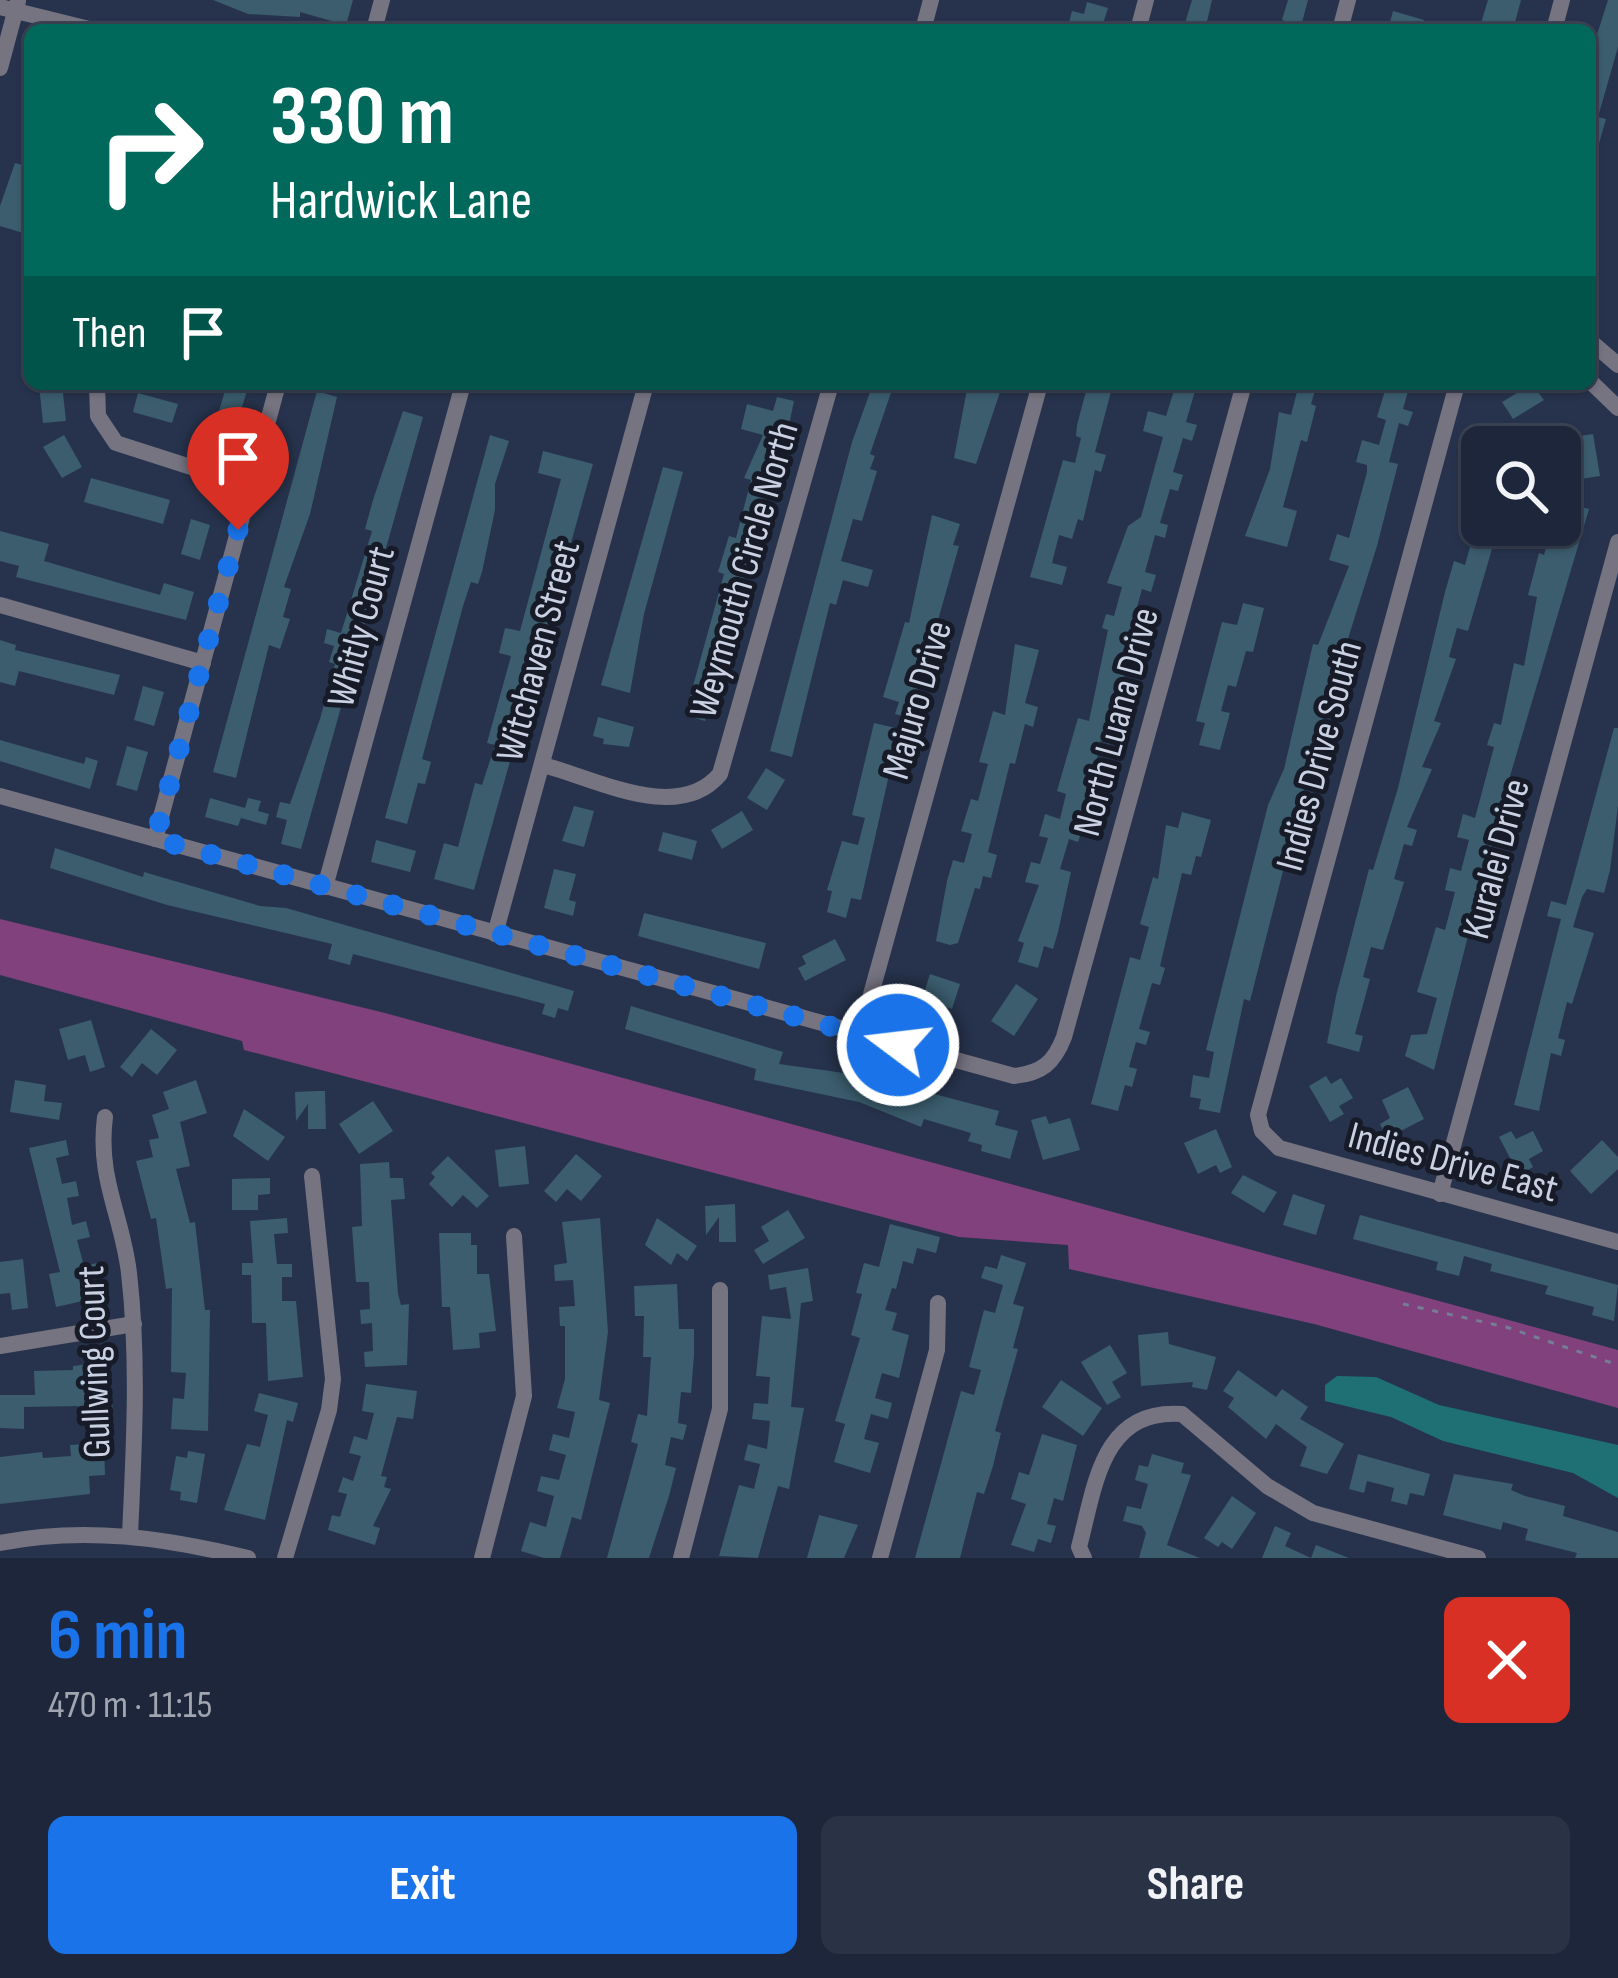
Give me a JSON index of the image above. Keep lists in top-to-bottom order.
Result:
{
  "streets": {
    "street": [
      "Weymouth Circle North",
      "Whitly Court",
      "Witchaven Street",
      "Majuro Drive",
      "North Luana Drive",
      "Indies Drive South",
      "Kuralei Drive",
      "Indies Drive East",
      "Gullwing Court"
    ]
  },
  "crossings": [
    ["Weymouth Circle North", "Witchaven Street"],
    ["Majuro Drive", "North Luana Drive"],
    ["Indies Drive South", "Indies Drive East"],
    ["Kuralei Drive", "Indies Drive East"]
  ],
  "page": {
    "turn": ["330 m", "Hardwick Lane"],
    "then": "Then",
    "heading": ["6 min", "470 m · 11:15"],
    "buttons": ["Exit", "Share"]
  }
}
